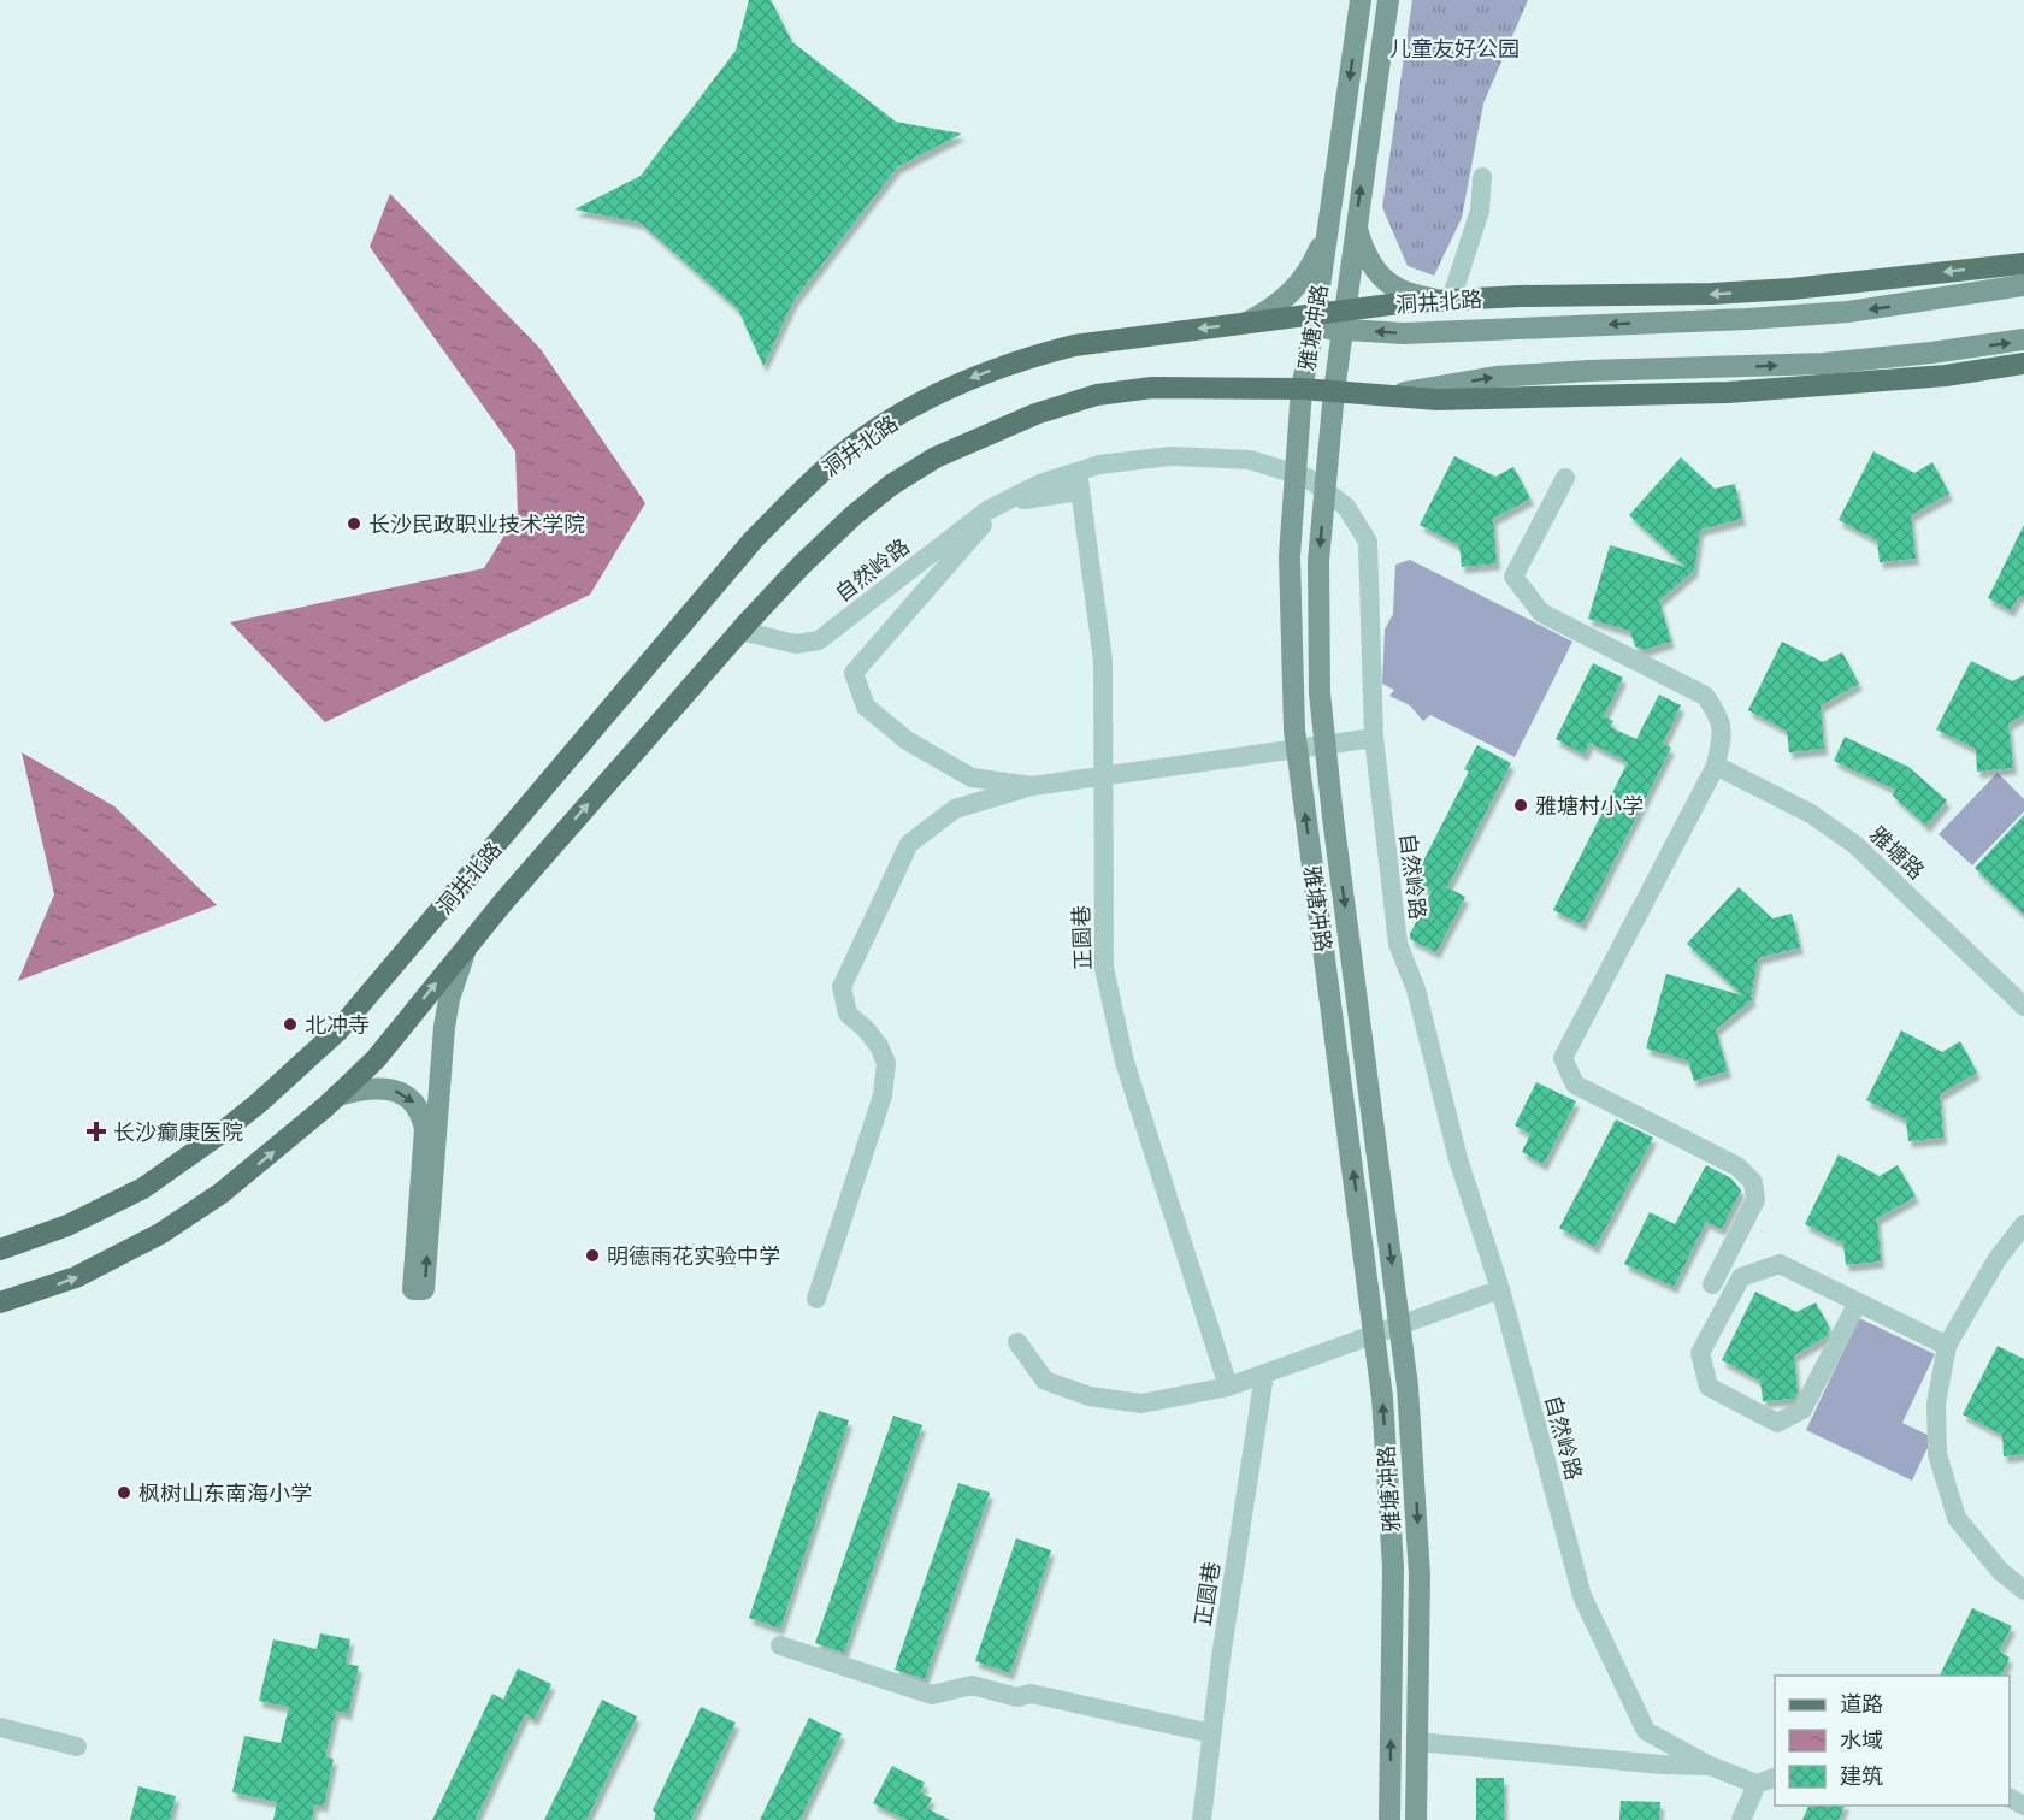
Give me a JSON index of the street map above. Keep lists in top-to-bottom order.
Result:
{
  "streets": {
    "main road": ["洞井北路"],
    "street": [
      "雅塘冲路",
      "自然岭路",
      "雅塘路",
      "正圆巷"
    ]
  },
  "crossings": [
    ["洞井北路", "雅塘冲路"],
    ["洞井北路", "自然岭路"],
    ["雅塘冲路", "自然岭路"],
    ["自然岭路", "正圆巷"]
  ],
  "parks": ["儿童友好公园"],
  "places": {
    "other": [
      "长沙民政职业技术学院",
      "雅塘村小学",
      "北冲寺",
      "明德雨花实验中学",
      "枫树山东南海小学"
    ],
    "health": ["长沙癫康医院"]
  },
  "legend": ["道路", "水域", "建筑"]
}
